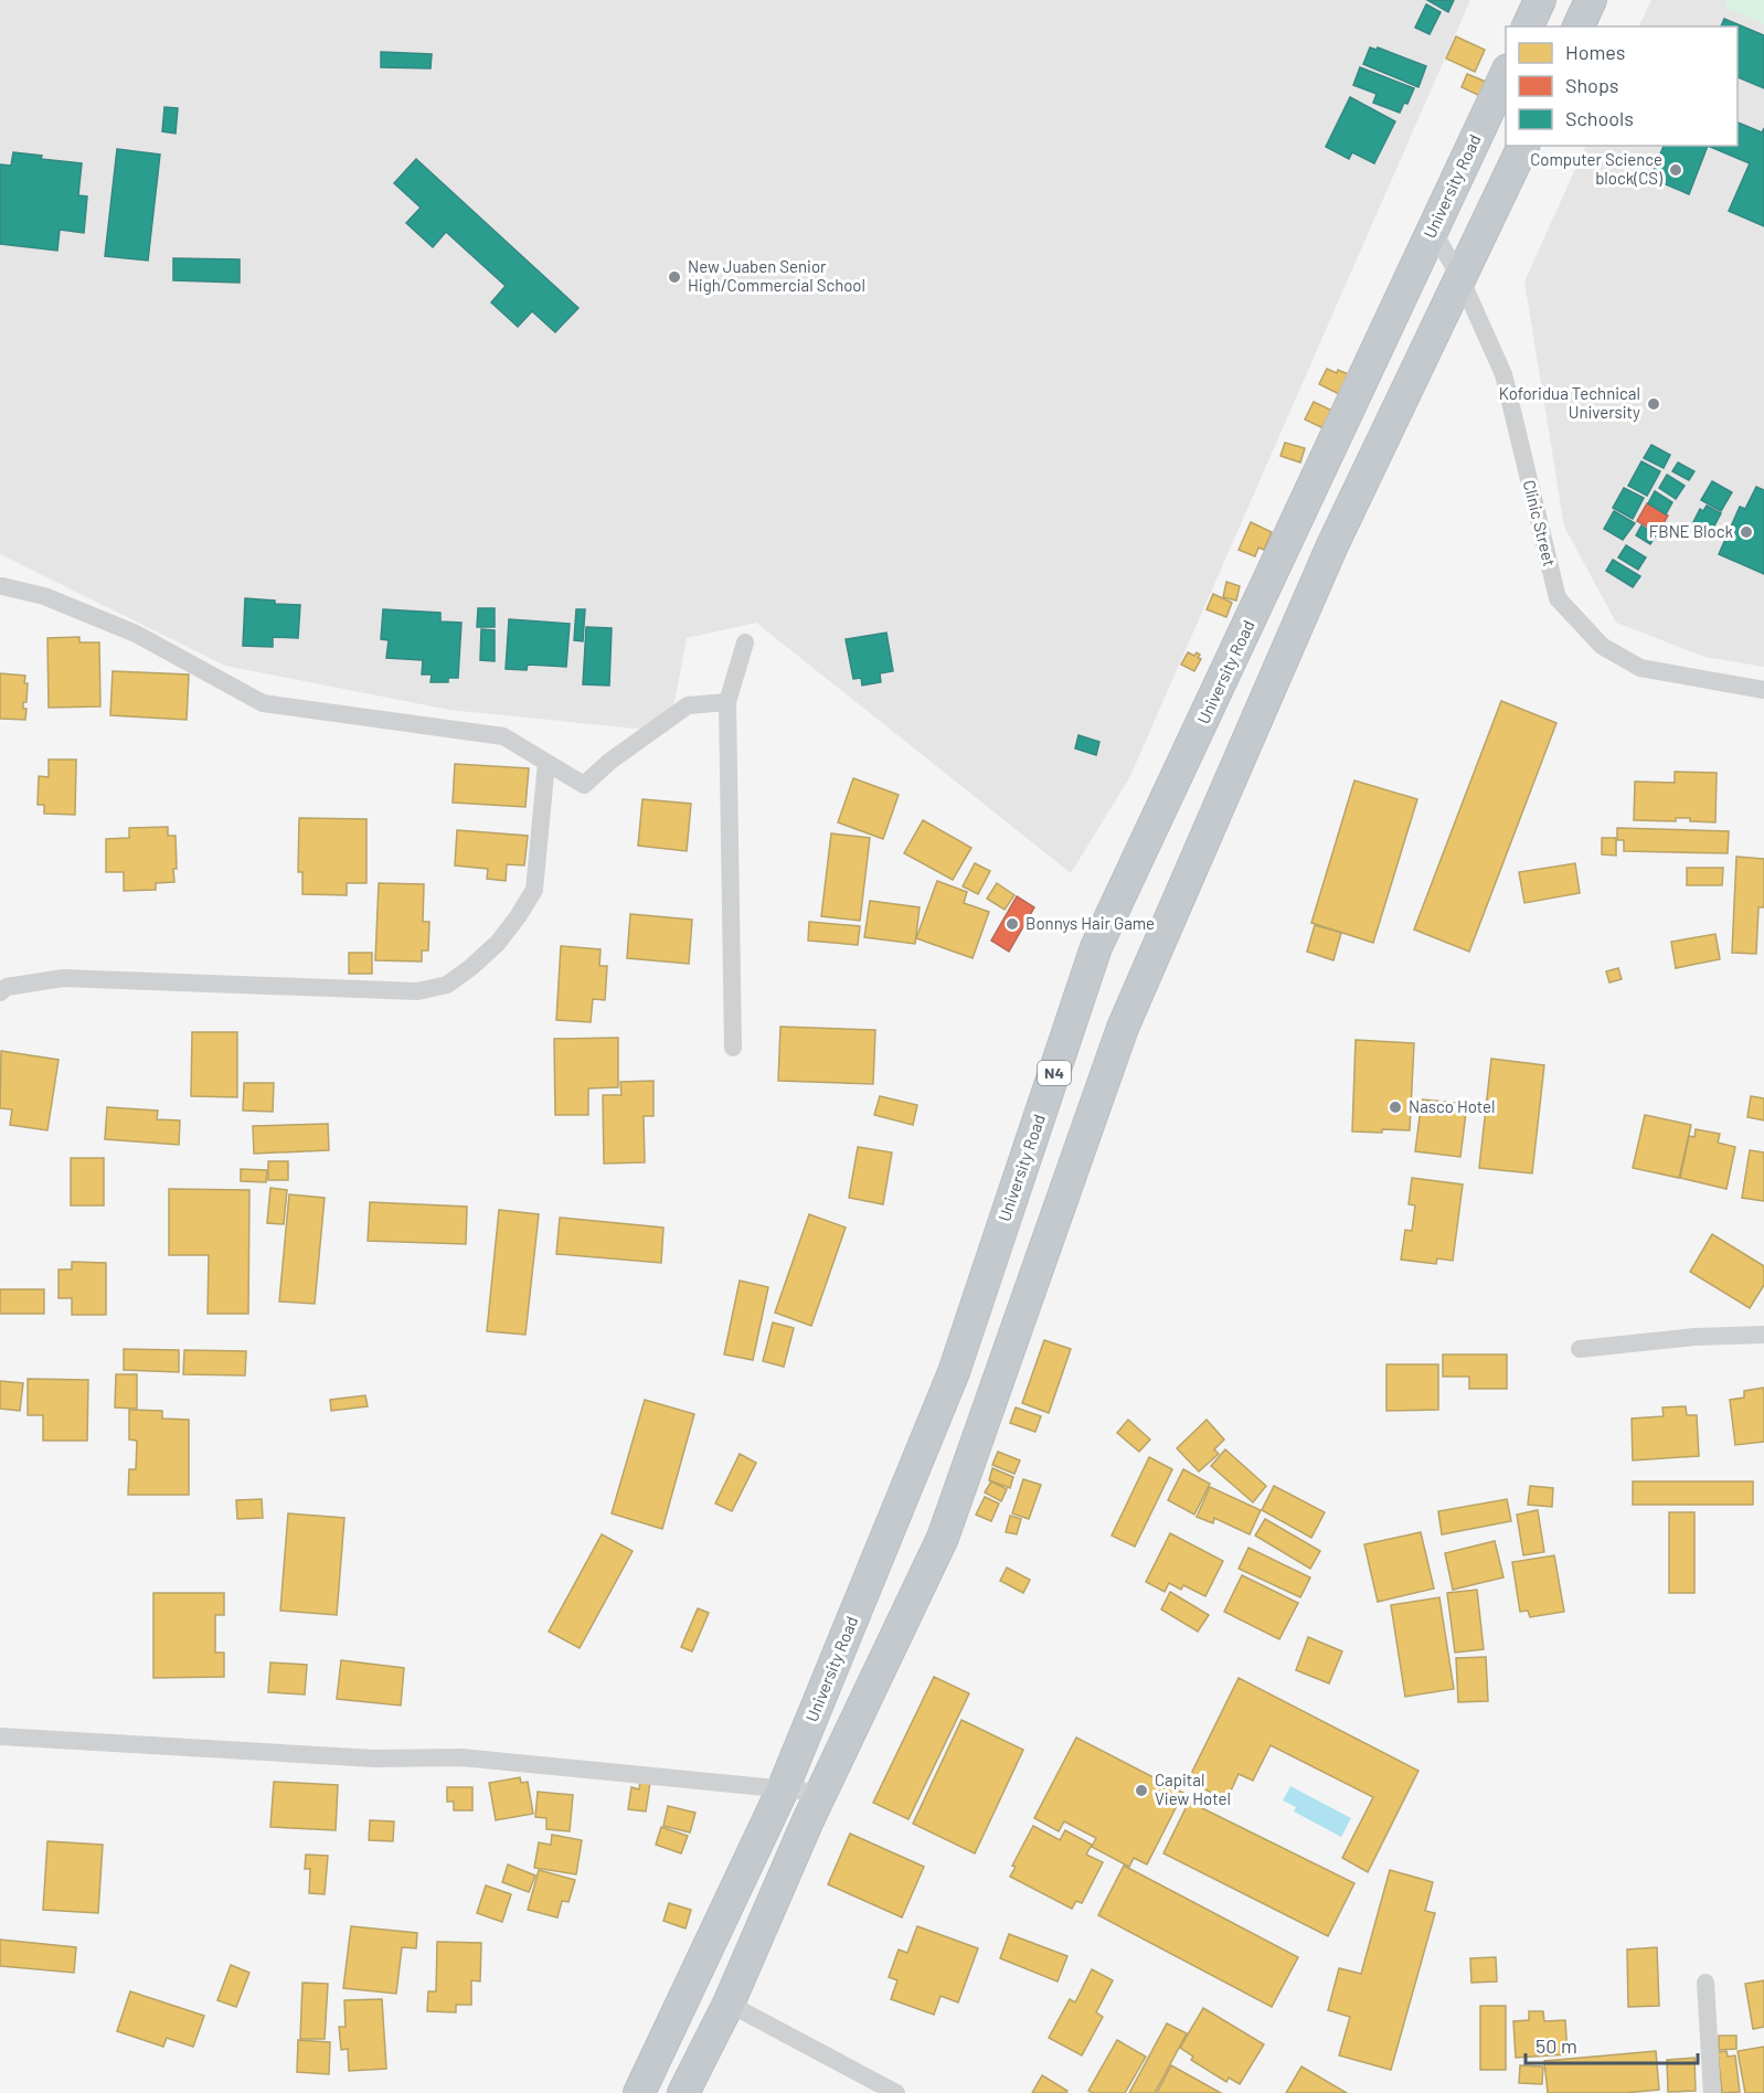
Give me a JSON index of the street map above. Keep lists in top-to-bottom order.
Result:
{
  "streets": {
    "highway": ["University Road", "N4"],
    "street": ["Clinic Street"]
  },
  "crossings": [
    ["University Road", "Clinic Street"]
  ],
  "places": [
    "Computer Science block(CS)",
    "New Juaben Senior High/Commercial School",
    "Koforidua Technical University",
    "FBNE Block",
    "Bonnys Hair Game",
    "Nasco Hotel",
    "Capital View Hotel"
  ],
  "legend": ["Homes", "Shops", "Schools"],
  "scale_bar": "50 m"
}
